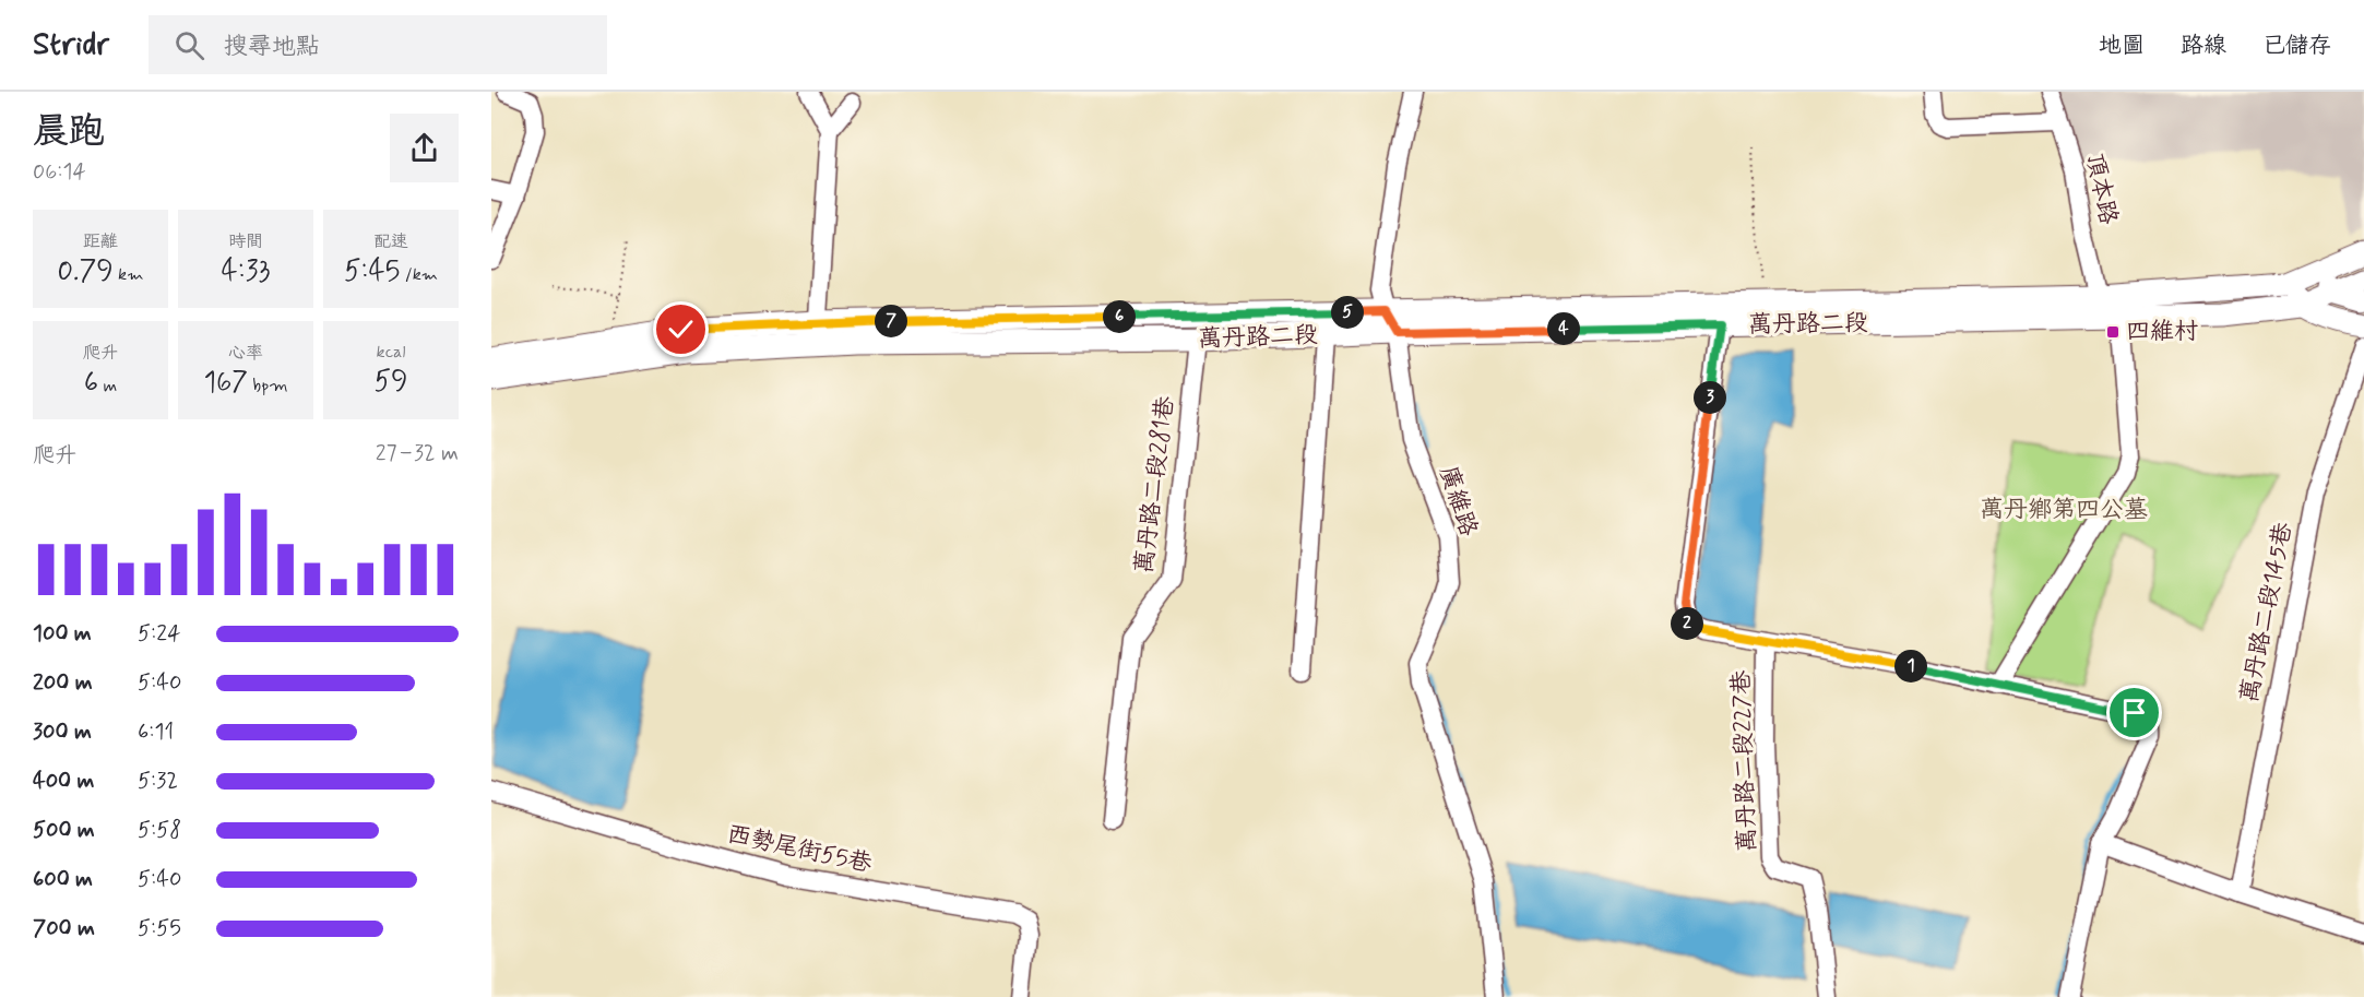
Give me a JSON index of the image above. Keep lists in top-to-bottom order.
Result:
{
  "streets": {
    "main road": ["萬丹路二段"],
    "street": [
      "頂本路",
      "萬丹路二段281巷",
      "廣維路",
      "萬丹路二段145巷",
      "萬丹路二段227巷",
      "西勢尾街55巷"
    ]
  },
  "crossings": [
    ["頂本路", "萬丹路二段"],
    ["萬丹路二段", "萬丹路二段281巷"],
    ["萬丹路二段", "廣維路"],
    ["萬丹路二段", "萬丹路二段227巷"]
  ],
  "parks": ["萬丹鄉第四公墓"],
  "places": {
    "transit": ["四維村"]
  },
  "page": {
    "header": "Stridr",
    "search": "搜尋地點",
    "nav": ["地圖", "路線", "已儲存"],
    "heading": ["晨跑", "06:14"],
    "stats": [
      ["距離", "0.79 km"],
      ["時間", "4:33"],
      ["配速", "5:45 /km"],
      ["爬升", "6 m"],
      ["心率", "167 bpm"],
      ["kcal", "59"]
    ],
    "pins": [
      "5",
      "6",
      "7",
      "4",
      "3",
      "2",
      "1"
    ],
    "chart": ["爬升", "27–32 m"],
    "list": [
      {
        "name": "100 m",
        "note": "5:24"
      },
      {
        "name": "200 m",
        "note": "5:40"
      },
      {
        "name": "300 m",
        "note": "6:11"
      },
      {
        "name": "400 m",
        "note": "5:32"
      },
      {
        "name": "500 m",
        "note": "5:58"
      },
      {
        "name": "600 m",
        "note": "5:40"
      },
      {
        "name": "700 m",
        "note": "5:55"
      }
    ]
  }
}
